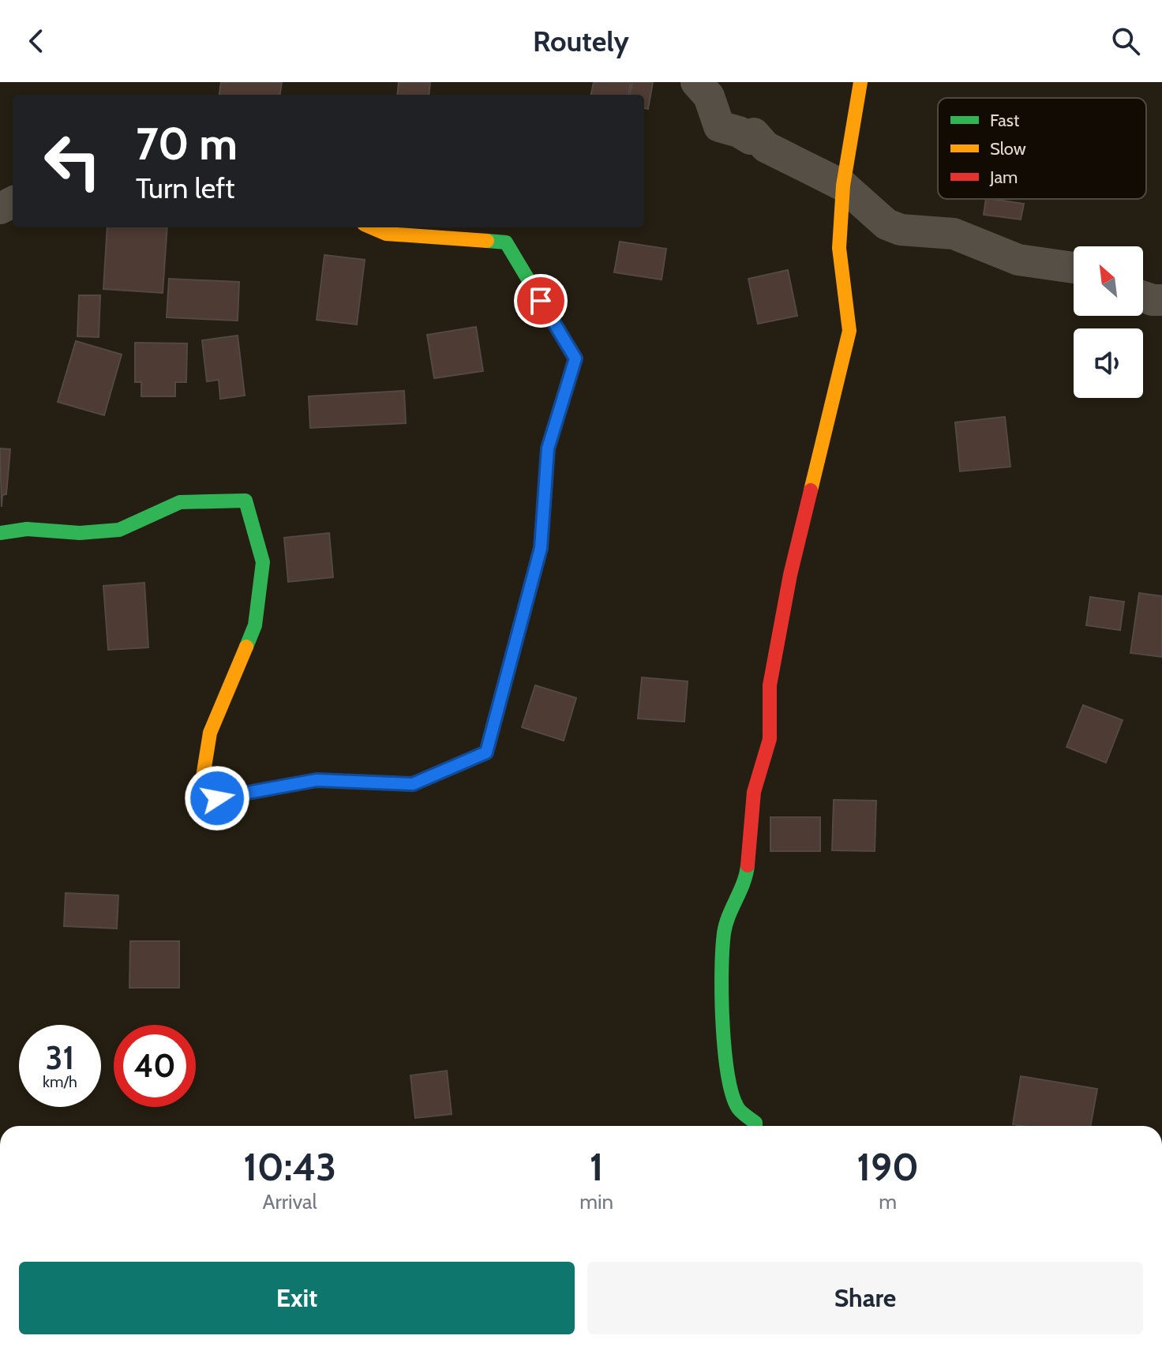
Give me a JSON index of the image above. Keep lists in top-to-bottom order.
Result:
{
  "legend": ["Fast", "Slow", "Jam"],
  "north": "top left",
  "page": {
    "header": "Routely",
    "turn": ["70 m", "Turn left"],
    "speed": "31 km/h",
    "limit": "40",
    "eta": [
      "10:43",
      "Arrival",
      "1",
      "min",
      "190",
      "m"
    ],
    "buttons": ["Exit", "Share"]
  }
}
